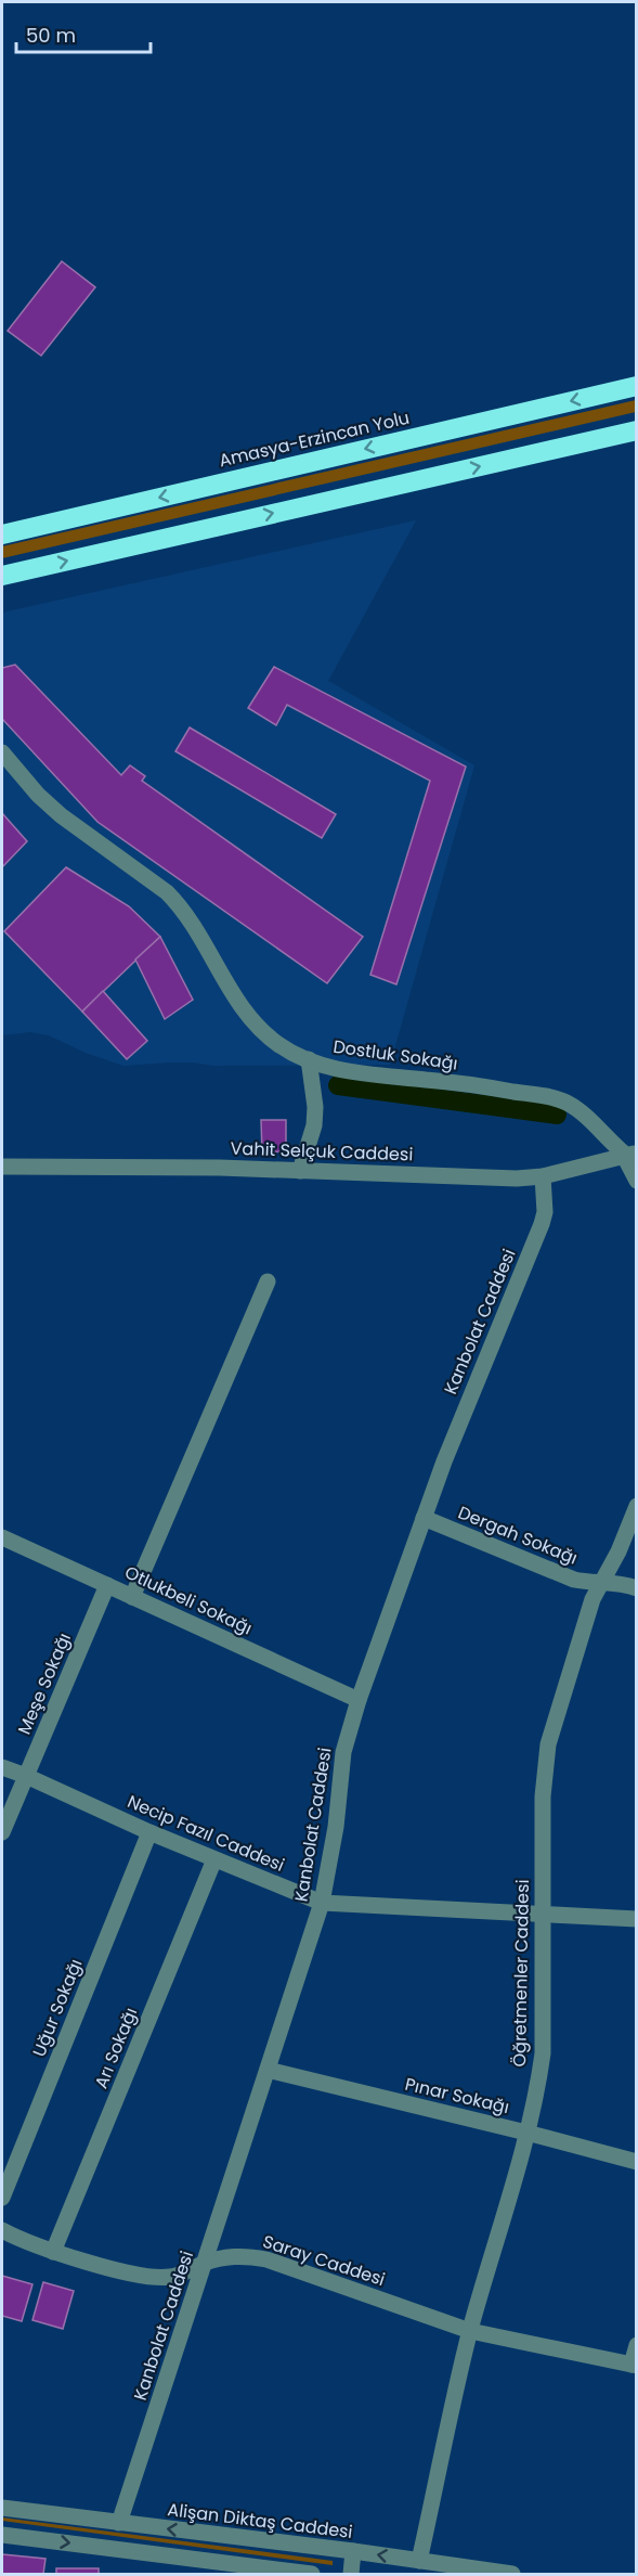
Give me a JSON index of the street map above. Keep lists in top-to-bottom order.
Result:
{
  "streets": {
    "highway": ["Amasya-Erzincan Yolu"],
    "street": [
      "Dostluk Sokağı",
      "Vahit Selçuk Caddesi",
      "Kanbolat Caddesi",
      "Dergah Sokağı",
      "Otlukbeli Sokağı",
      "Meşe Sokağı",
      "Necip Fazıl Caddesi",
      "Öğretmenler Caddesi",
      "Uğur Sokağı",
      "Arı Sokağı",
      "Pınar Sokağı",
      "Saray Caddesi",
      "Alişan Diktaş Caddesi"
    ]
  },
  "crossings": [
    ["Dostluk Sokağı", "Vahit Selçuk Caddesi"],
    ["Vahit Selçuk Caddesi", "Kanbolat Caddesi"],
    ["Kanbolat Caddesi", "Dergah Sokağı"],
    ["Kanbolat Caddesi", "Otlukbeli Sokağı"],
    ["Kanbolat Caddesi", "Necip Fazıl Caddesi"],
    ["Kanbolat Caddesi", "Pınar Sokağı"],
    ["Kanbolat Caddesi", "Saray Caddesi"],
    ["Kanbolat Caddesi", "Alişan Diktaş Caddesi"],
    ["Dergah Sokağı", "Öğretmenler Caddesi"],
    ["Otlukbeli Sokağı", "Meşe Sokağı"],
    ["Meşe Sokağı", "Necip Fazıl Caddesi"],
    ["Necip Fazıl Caddesi", "Öğretmenler Caddesi"],
    ["Necip Fazıl Caddesi", "Uğur Sokağı"],
    ["Necip Fazıl Caddesi", "Arı Sokağı"],
    ["Öğretmenler Caddesi", "Pınar Sokağı"],
    ["Öğretmenler Caddesi", "Saray Caddesi"],
    ["Öğretmenler Caddesi", "Alişan Diktaş Caddesi"],
    ["Arı Sokağı", "Saray Caddesi"]
  ],
  "scale_bar": "50 m"
}
